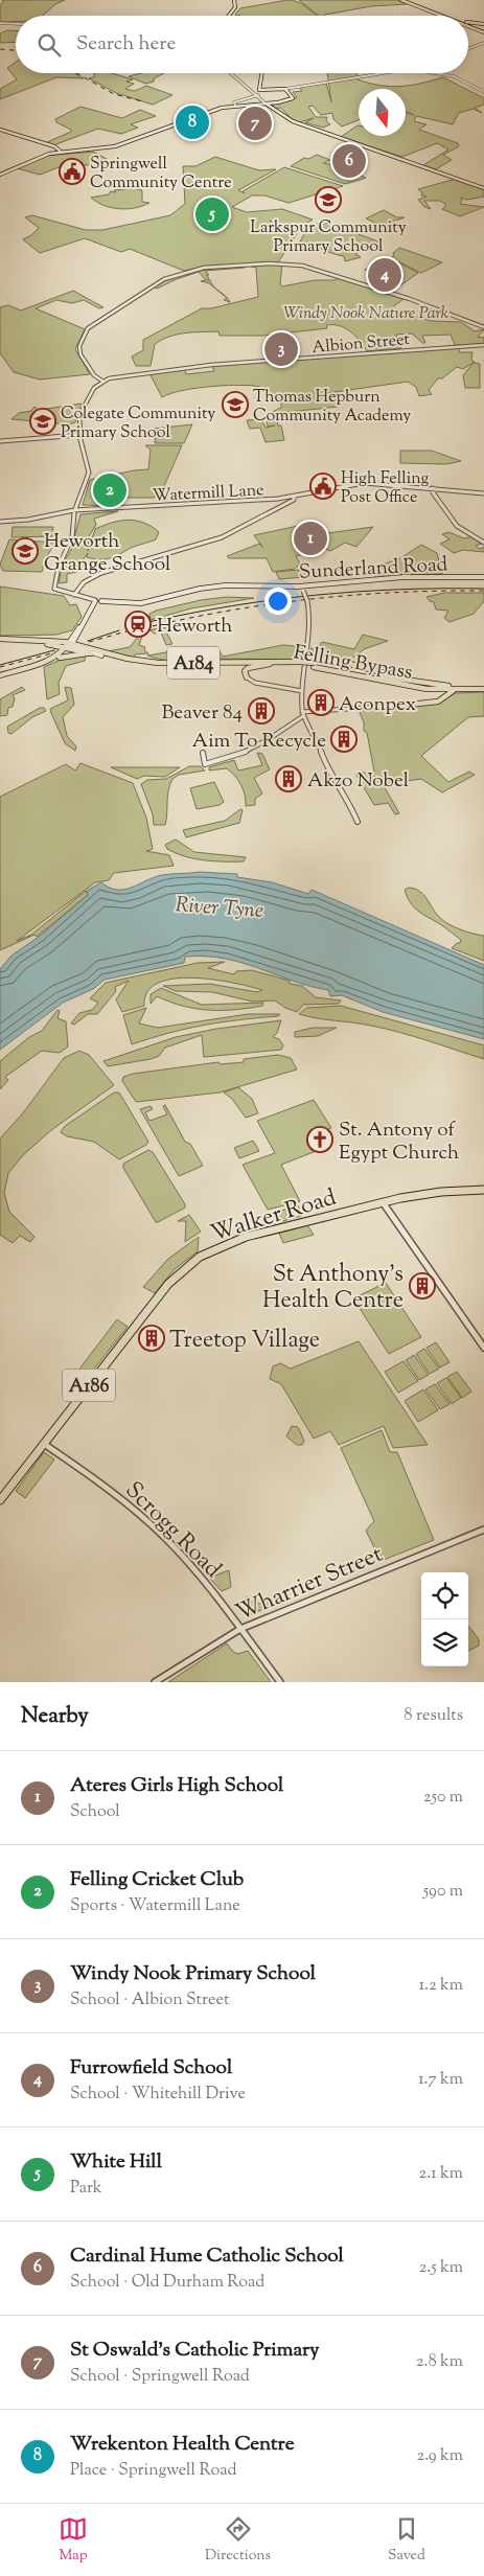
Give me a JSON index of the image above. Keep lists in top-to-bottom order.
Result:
{
  "streets": {
    "highway": ["Felling Bypass", "A184"],
    "main road": ["Sunderland Road", "Walker Road", "A186"],
    "street": [
      "Albion Street",
      "Watermill Lane",
      "Scrogg Road",
      "Wharrier Street"
    ]
  },
  "crossings": [
    ["Walker Road", "Scrogg Road"],
    ["Scrogg Road", "Wharrier Street"]
  ],
  "water": ["River Tyne"],
  "parks": ["Windy Nook Nature Park"],
  "places": {
    "public building": ["Springwell Community Centre", "High Felling Post Office"],
    "school or university": [
      "Larkspur Community Primary School",
      "Thomas Hepburn Community Academy",
      "Colegate Community Primary School",
      "Heworth Grange School"
    ],
    "station": ["Heworth"],
    "building": [
      "Aconpex",
      "Beaver 84",
      "Aim To Recycle",
      "Akzo Nobel",
      "St Anthony’s Health Centre",
      "Treetop Village"
    ],
    "church": ["St. Antony of Egypt Church"]
  },
  "north": "bottom",
  "page": {
    "search": "Search here",
    "pins": [
      "8",
      "7",
      "6",
      "5",
      "4",
      "3",
      "2",
      "1"
    ],
    "heading": ["Nearby", "8 results"],
    "list": [
      {
        "mark": "1",
        "name": "Ateres Girls High School",
        "note": "School",
        "value": "250 m"
      },
      {
        "mark": "2",
        "name": "Felling Cricket Club",
        "note": "Sports · Watermill Lane",
        "value": "590 m"
      },
      {
        "mark": "3",
        "name": "Windy Nook Primary School",
        "note": "School · Albion Street",
        "value": "1.2 km"
      },
      {
        "mark": "4",
        "name": "Furrowfield School",
        "note": "School · Whitehill Drive",
        "value": "1.7 km"
      },
      {
        "mark": "5",
        "name": "White Hill",
        "note": "Park",
        "value": "2.1 km"
      },
      {
        "mark": "6",
        "name": "Cardinal Hume Catholic School",
        "note": "School · Old Durham Road",
        "value": "2.5 km"
      },
      {
        "mark": "7",
        "name": "St Oswald's Catholic Primary",
        "note": "School · Springwell Road",
        "value": "2.8 km"
      },
      {
        "mark": "8",
        "name": "Wrekenton Health Centre",
        "note": "Place · Springwell Road",
        "value": "2.9 km"
      }
    ],
    "nav": ["Map", "Directions", "Saved"]
  }
}
